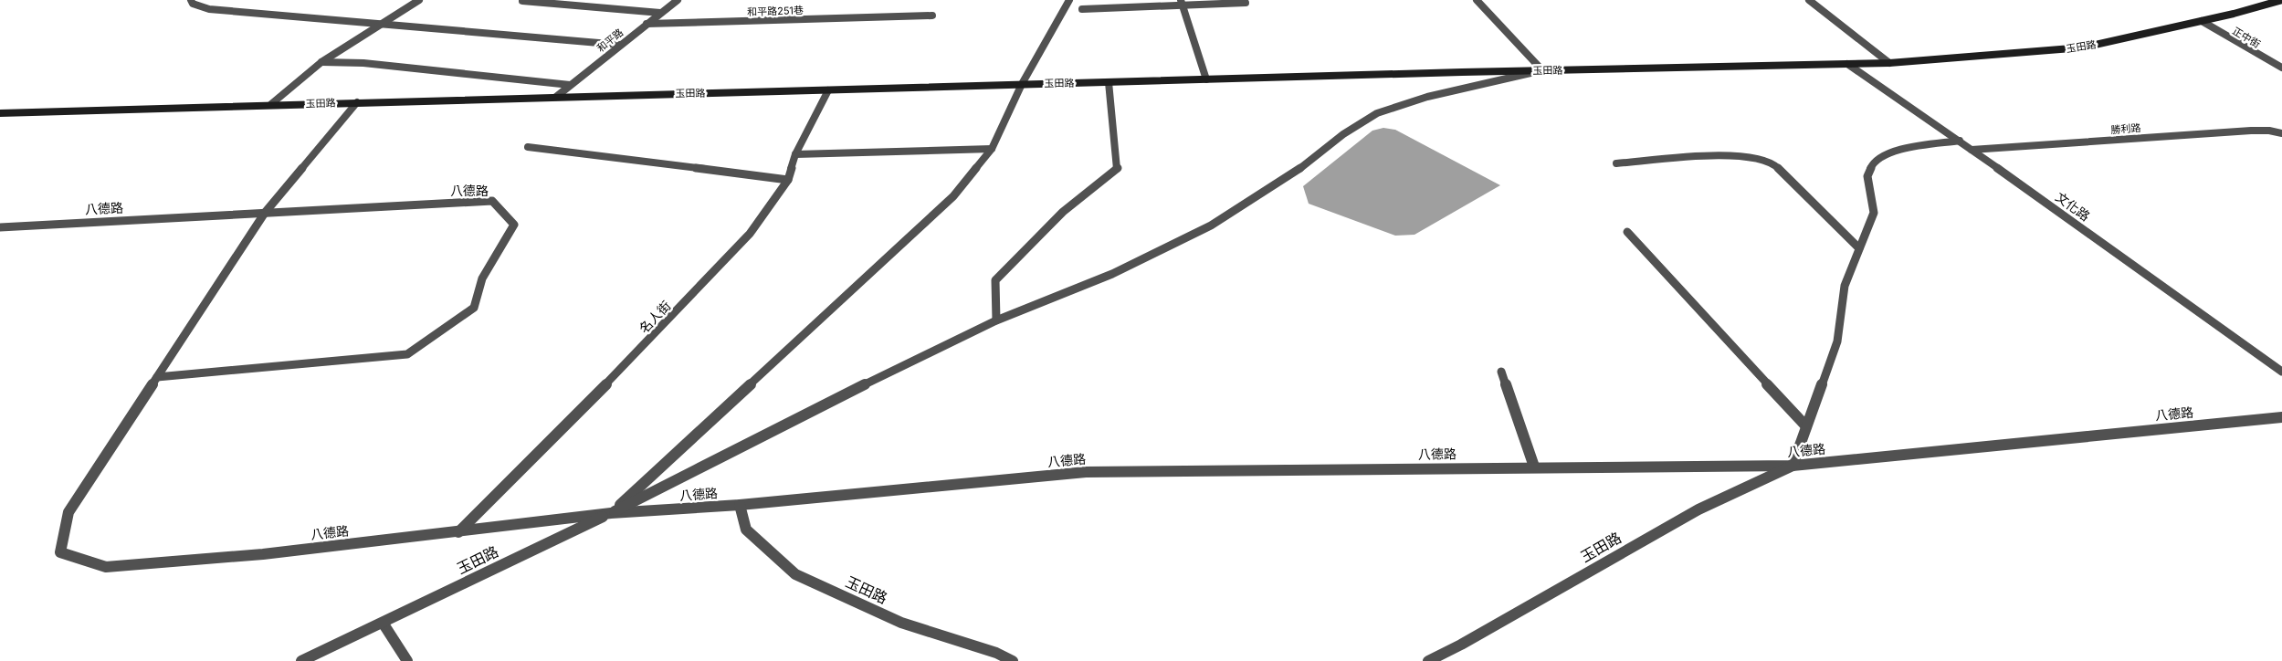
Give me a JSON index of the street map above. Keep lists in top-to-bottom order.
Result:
{
  "streets": {
    "street": [
      "和平路251巷",
      "正中街",
      "和平路",
      "玉田路",
      "勝利路",
      "八德路",
      "文化路",
      "名人街"
    ]
  },
  "crossings": [
    ["和平路251巷", "和平路"],
    ["正中街", "玉田路"],
    ["和平路", "玉田路"],
    ["玉田路", "八德路"],
    ["玉田路", "文化路"],
    ["玉田路", "名人街"],
    ["勝利路", "文化路"],
    ["八德路", "名人街"]
  ]
}
